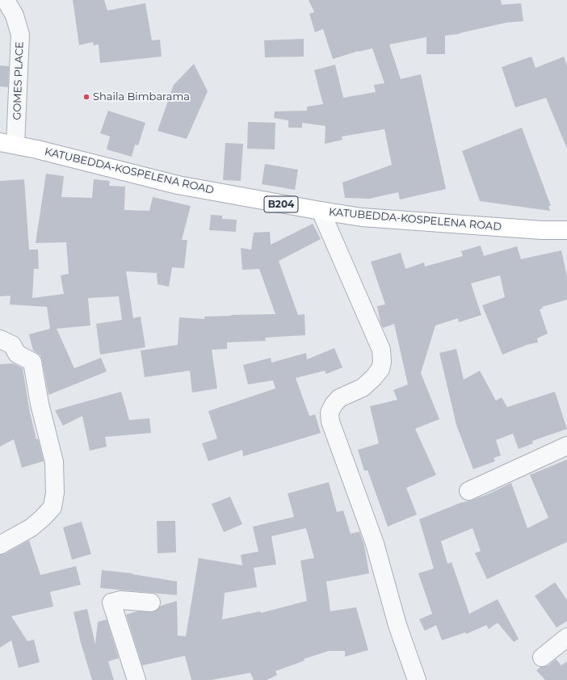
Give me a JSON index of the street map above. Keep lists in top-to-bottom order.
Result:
{
  "streets": {
    "main road": ["KATUBEDDA-KOSPELENA ROAD", "B204"],
    "street": ["GOMES PLACE"]
  },
  "crossings": [
    ["GOMES PLACE", "KATUBEDDA-KOSPELENA ROAD"]
  ],
  "places": ["Shaila Bimbarama"]
}
